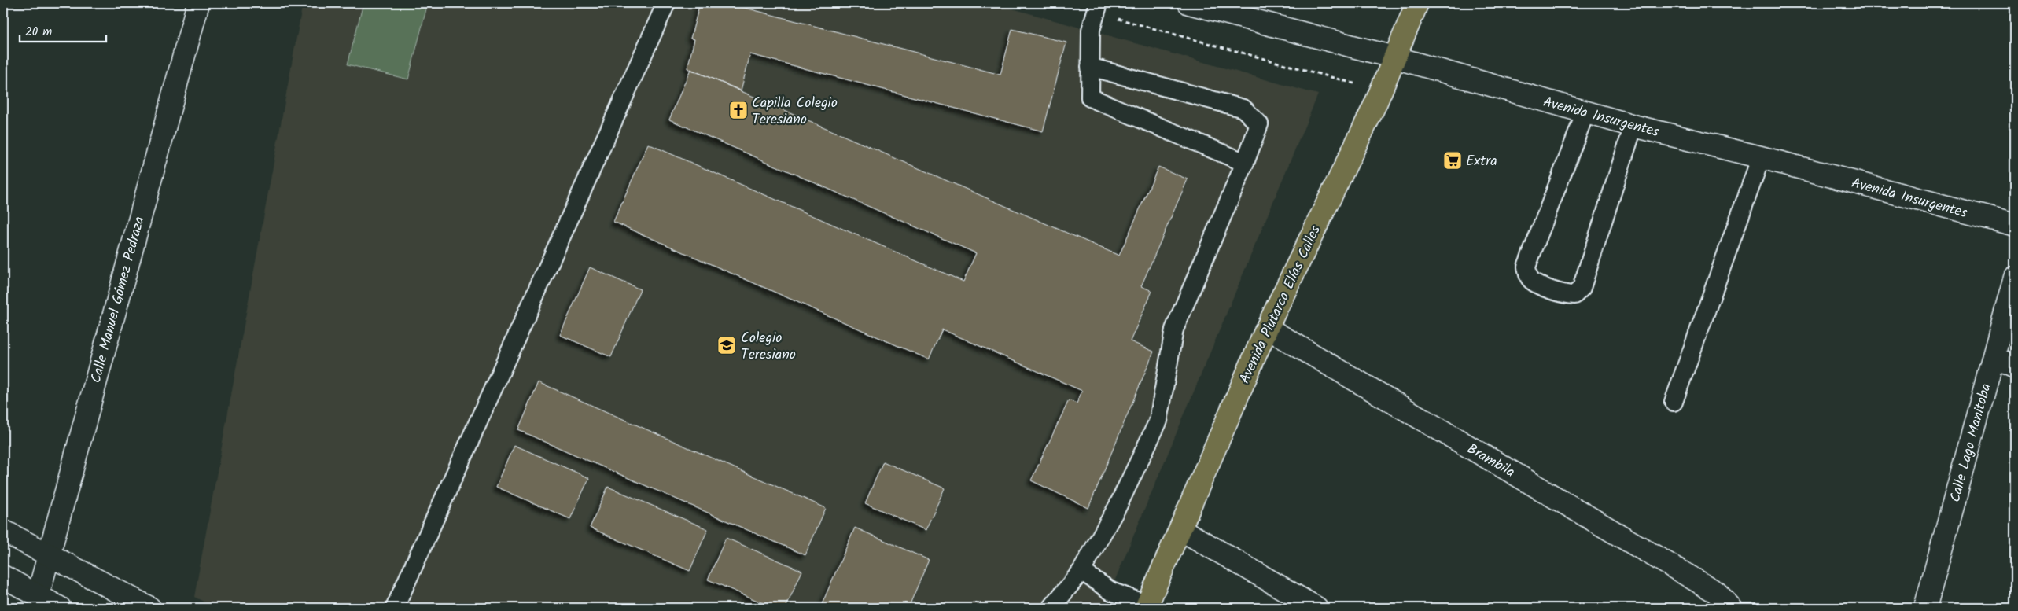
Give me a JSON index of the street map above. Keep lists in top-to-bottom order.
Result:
{
  "streets": {
    "main road": ["Avenida Plutarco Elías Calles"],
    "street": [
      "Avenida Insurgentes",
      "Calle Manuel Gómez Pedraza",
      "Calle Lago Manitoba",
      "Brambila"
    ]
  },
  "crossings": [
    ["Avenida Insurgentes", "Avenida Plutarco Elías Calles"],
    ["Avenida Plutarco Elías Calles", "Brambila"]
  ],
  "places": {
    "church": ["Capilla Colegio Teresiano"],
    "supermarket": ["Extra"],
    "school or university": ["Colegio Teresiano"]
  },
  "scale_bar": "20 m"
}
